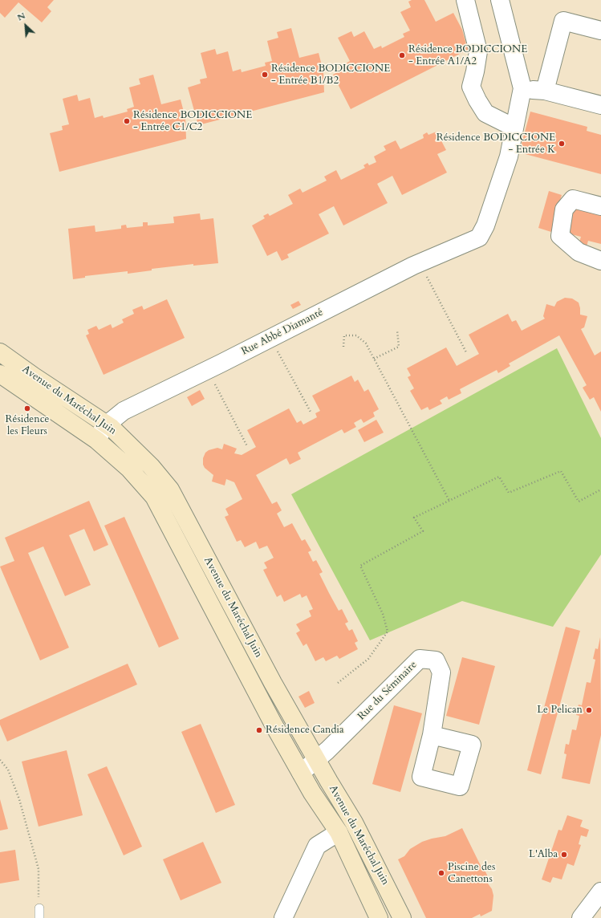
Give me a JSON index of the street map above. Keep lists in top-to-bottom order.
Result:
{
  "streets": {
    "main road": ["Avenue du Maréchal Juin"],
    "street": ["Rue Abbé Diamanté", "Rue du Séminaire"]
  },
  "crossings": [
    ["Rue Abbé Diamanté", "Avenue du Maréchal Juin"],
    ["Avenue du Maréchal Juin", "Rue du Séminaire"]
  ],
  "places": [
    "Résidence BODICCIONE - Entrée A1/A2",
    "Résidence BODICCIONE - Entrée B1/B2",
    "Résidence BODICCIONE - Entrée C1/C2",
    "Résidence BODICCIONE - Entrée K",
    "Résidence les Fleurs",
    "Le Pelican",
    "Résidence Candia",
    "L'Alba",
    "Piscine des Canettons"
  ],
  "north": "top left"
}
